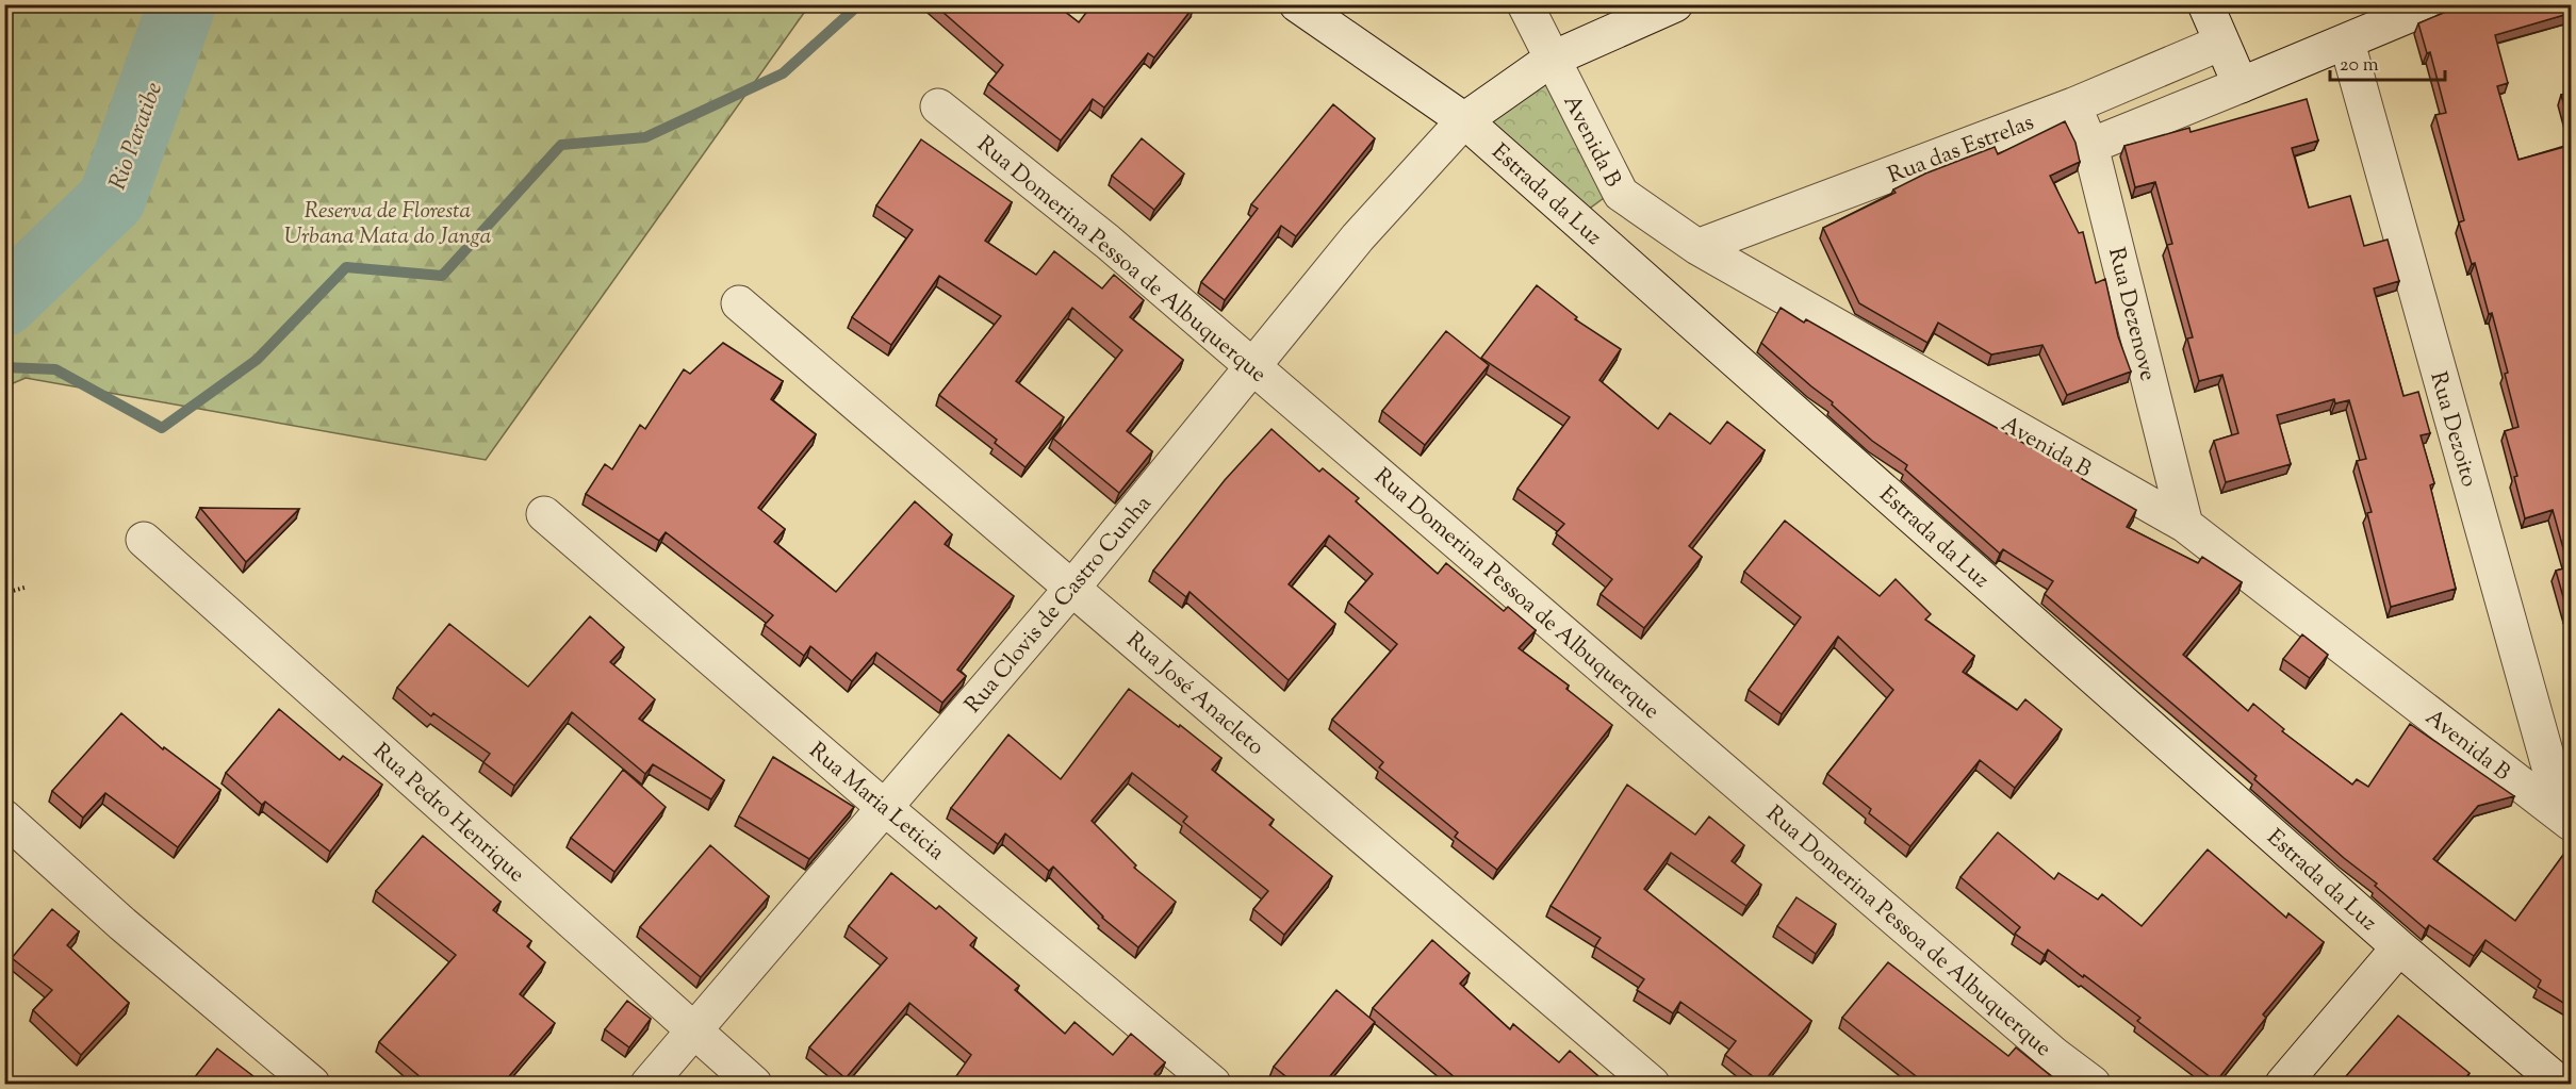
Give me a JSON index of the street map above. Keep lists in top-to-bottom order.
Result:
{
  "streets": {
    "street": [
      "Avenida B",
      "Rua das Estrelas",
      "Estrada da Luz",
      "Rua Domerina Pessoa de Albuquerque",
      "Rua Dezenove",
      "Rua Dezoito",
      "Rua Clovis de Castro Cunha",
      "Rua José Anacleto",
      "Rua Maria Leticia",
      "Rua Pedro Henrique"
    ]
  },
  "crossings": [
    ["Avenida B", "Rua das Estrelas"],
    ["Avenida B", "Rua Dezenove"],
    ["Avenida B", "Rua Dezoito"],
    ["Avenida B", "Rua Clovis de Castro Cunha"],
    ["Rua das Estrelas", "Rua Dezenove"],
    ["Estrada da Luz", "Rua Clovis de Castro Cunha"],
    ["Rua Domerina Pessoa de Albuquerque", "Rua Clovis de Castro Cunha"],
    ["Rua Clovis de Castro Cunha", "Rua José Anacleto"],
    ["Rua Clovis de Castro Cunha", "Rua Maria Leticia"],
    ["Rua Clovis de Castro Cunha", "Rua Pedro Henrique"]
  ],
  "water": ["Rio Paratibe"],
  "parks": ["Reserva de Floresta Urbana Mata do Janga"],
  "scale_bar": "20 m"
}
